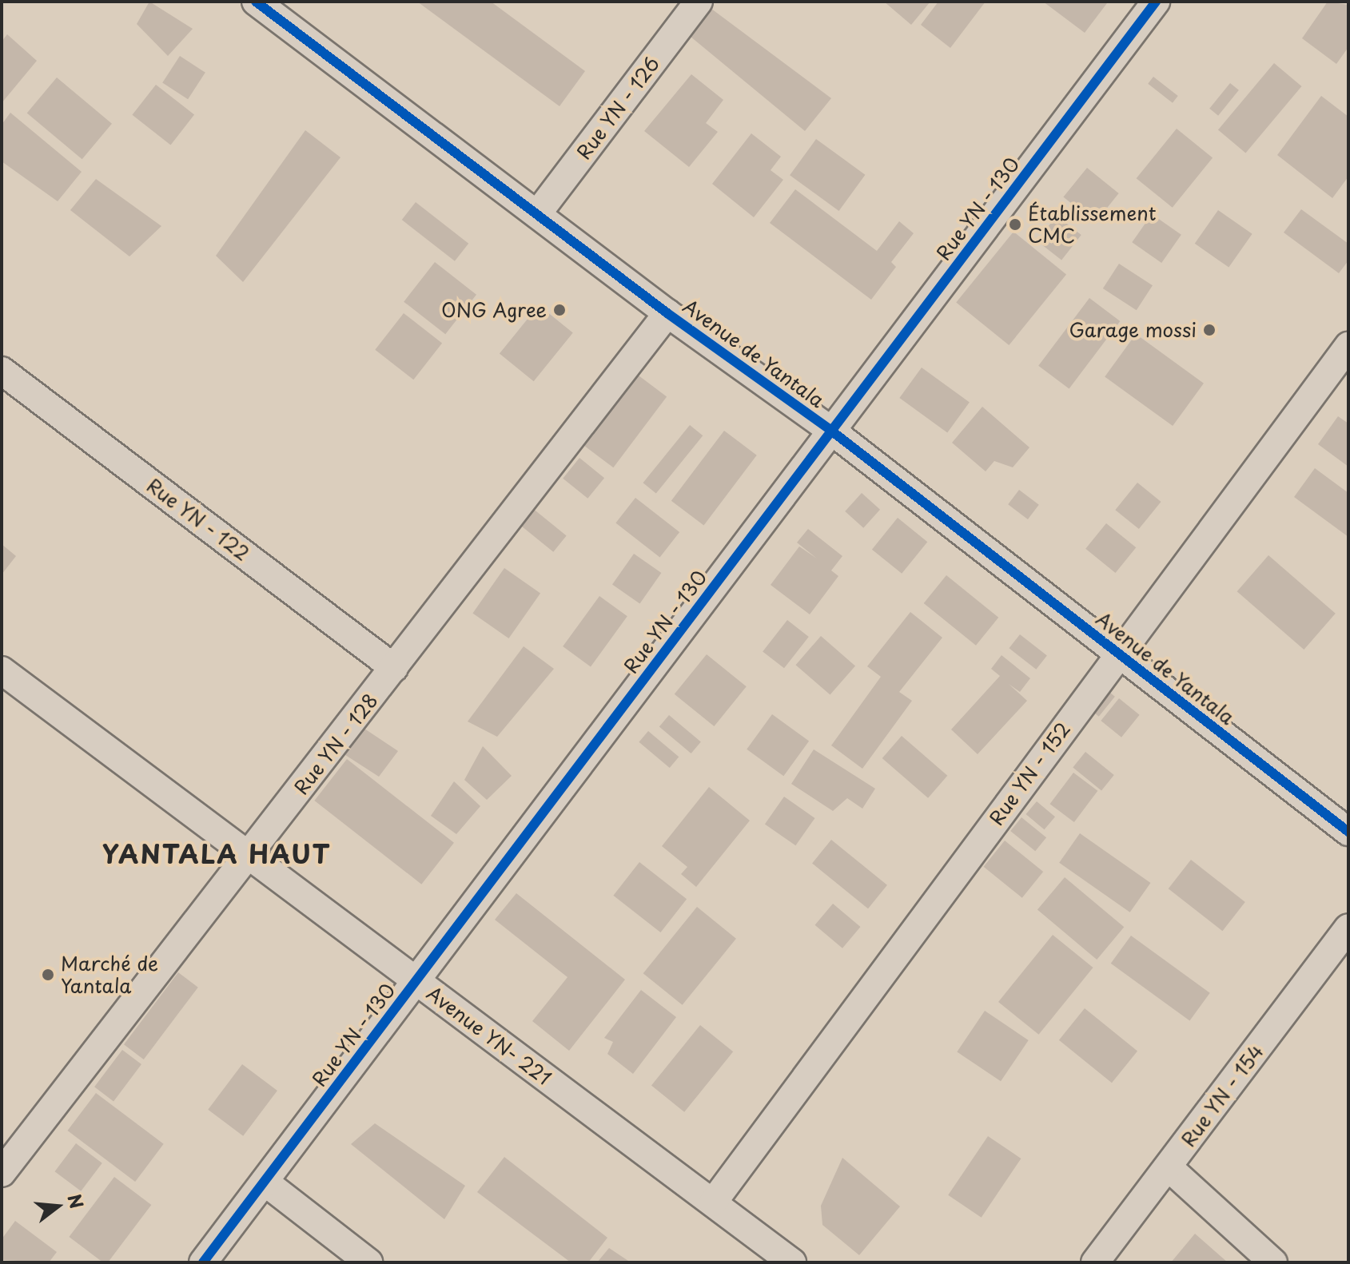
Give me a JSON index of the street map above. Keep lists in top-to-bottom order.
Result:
{
  "streets": {
    "street": [
      "Rue YN - 126",
      "Rue YN - 130",
      "Avenue de Yantala",
      "Rue YN - 122",
      "Rue YN - 128",
      "Rue YN - 152",
      "Avenue YN- 221",
      "Rue YN - 154"
    ]
  },
  "crossings": [
    ["Rue YN - 126", "Avenue de Yantala"],
    ["Rue YN - 130", "Avenue de Yantala"],
    ["Rue YN - 130", "Avenue YN- 221"],
    ["Avenue de Yantala", "Rue YN - 128"],
    ["Avenue de Yantala", "Rue YN - 152"],
    ["Rue YN - 122", "Rue YN - 128"],
    ["Rue YN - 128", "Avenue YN- 221"],
    ["Rue YN - 152", "Avenue YN- 221"]
  ],
  "districts": ["YANTALA HAUT"],
  "places": [
    "Établissement CMC",
    "ONG Agree",
    "Garage mossi",
    "Marché de Yantala"
  ],
  "north": "right"
}
